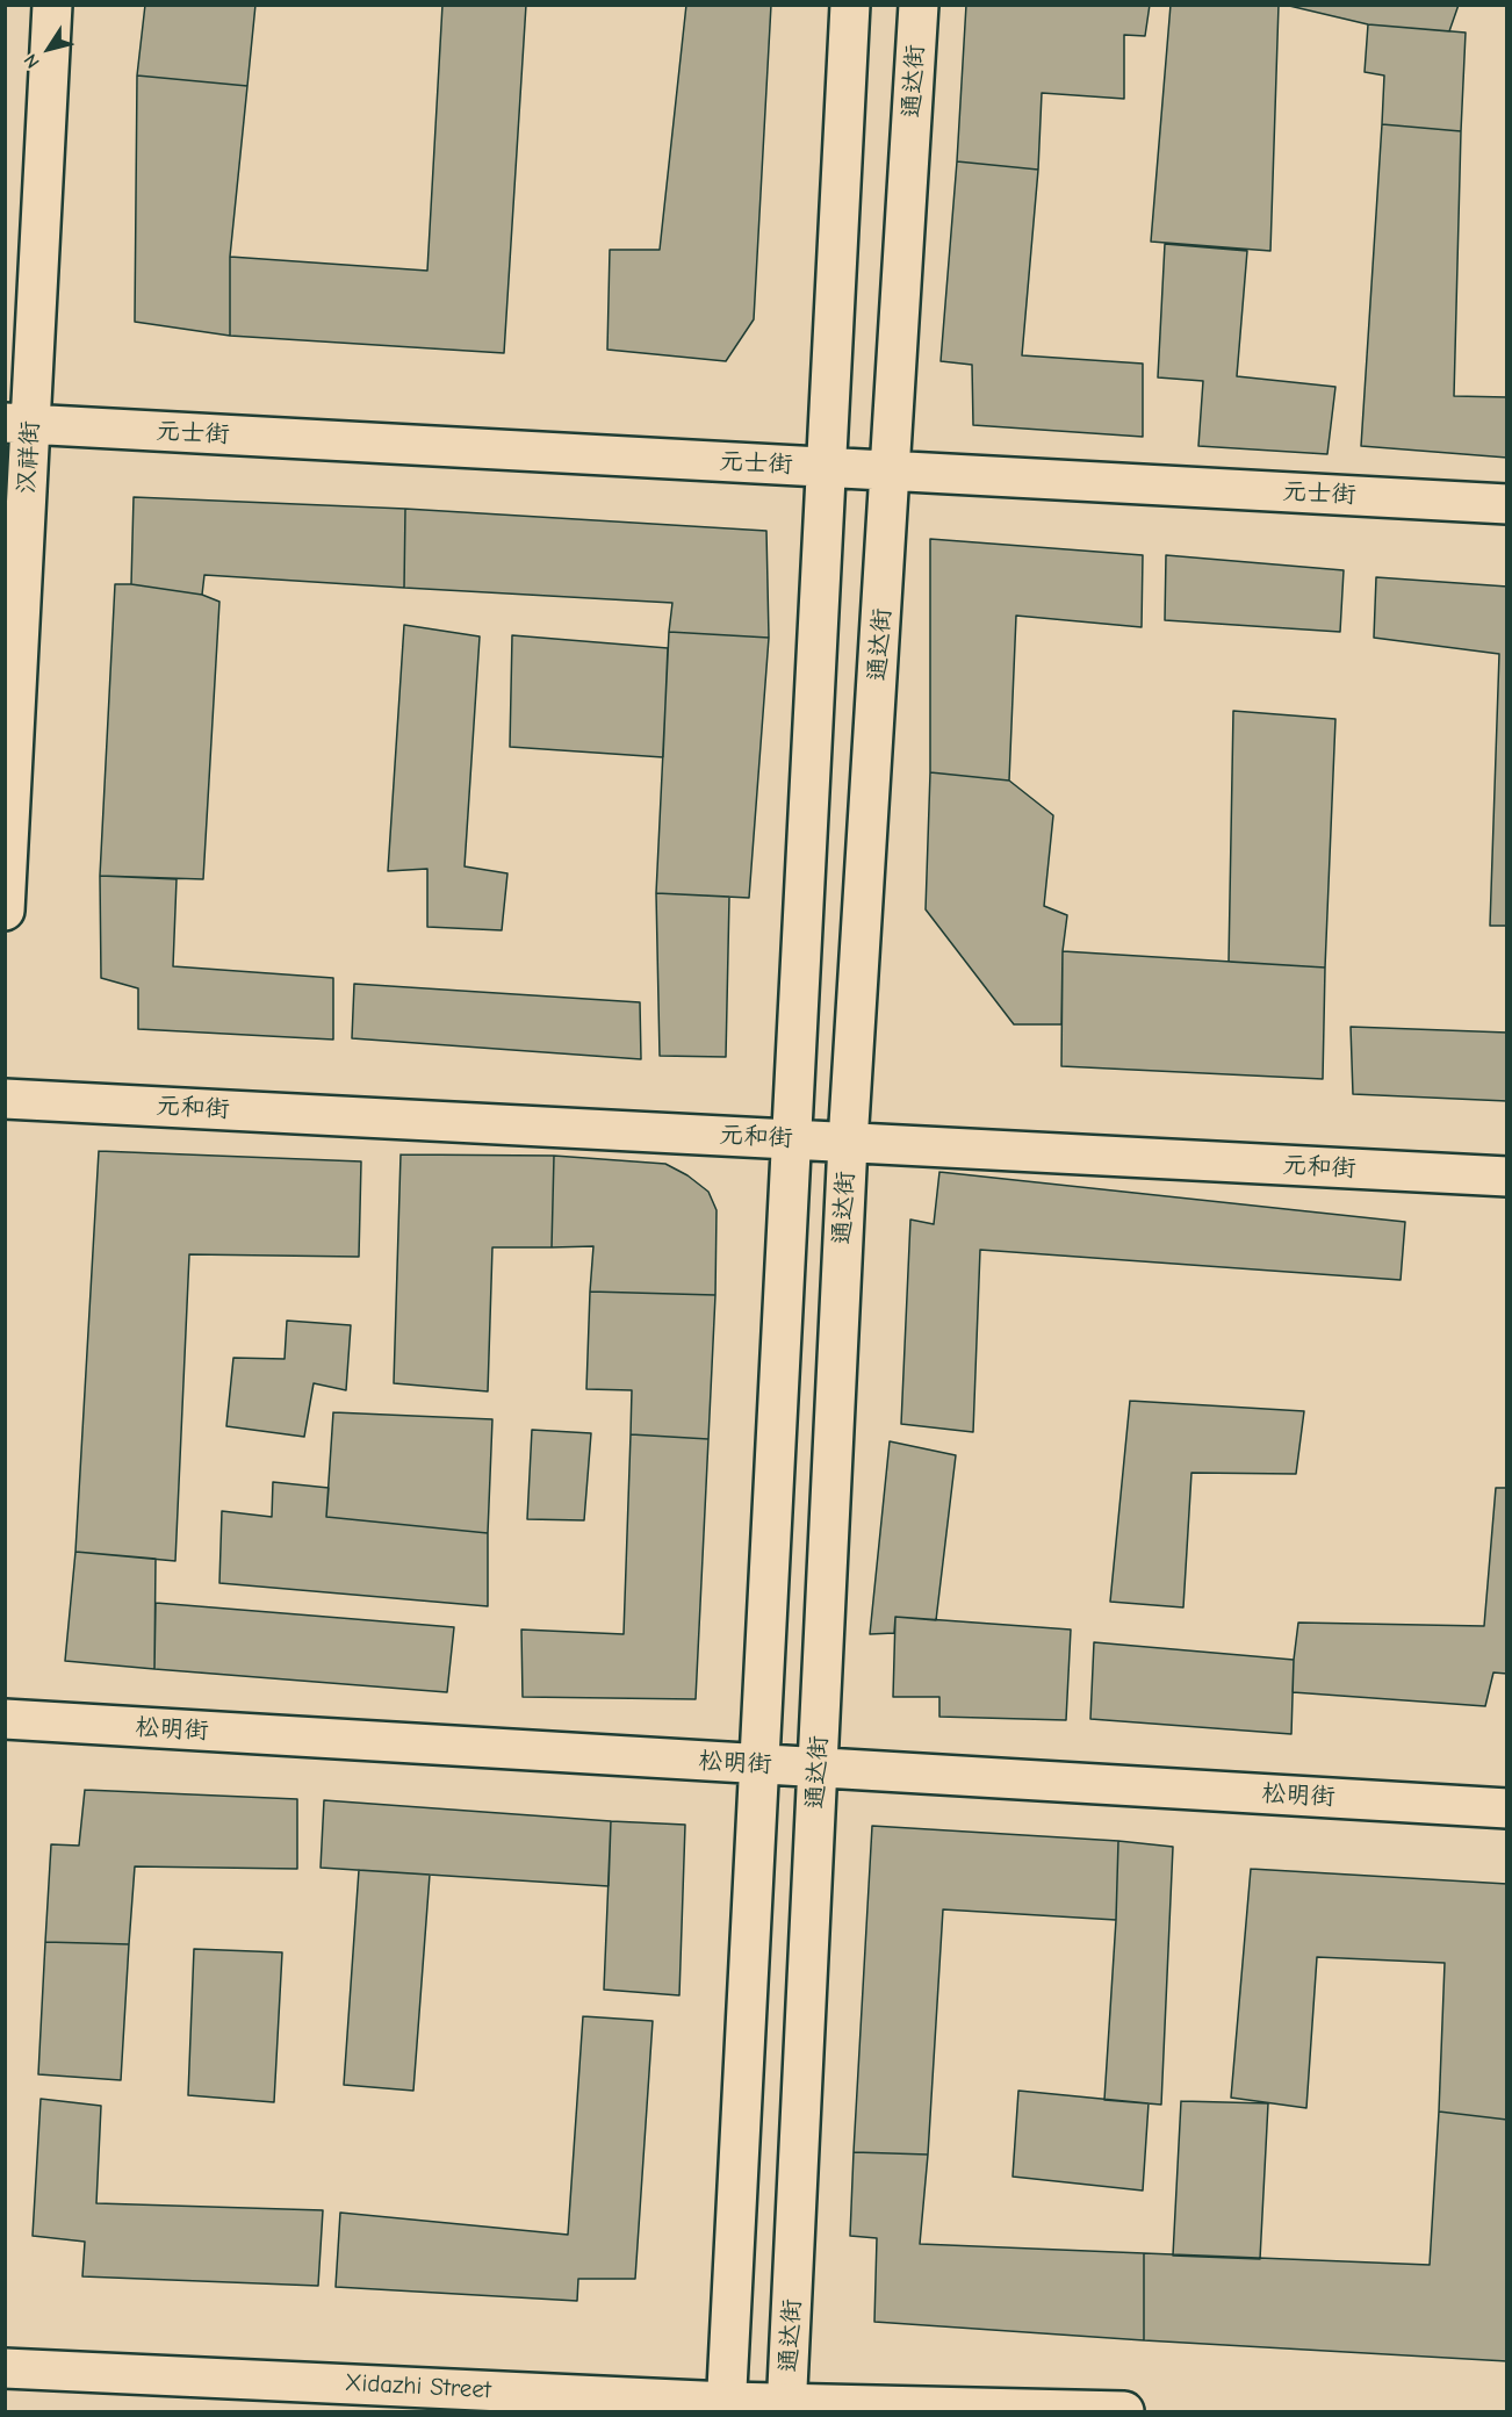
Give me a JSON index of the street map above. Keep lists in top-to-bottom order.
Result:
{
  "streets": {
    "main road": [
      "通达街",
      "元士街",
      "汉祥街",
      "元和街",
      "松明街",
      "Xidazhi Street"
    ]
  },
  "crossings": [
    ["通达街", "元士街"],
    ["通达街", "元和街"],
    ["通达街", "松明街"],
    ["通达街", "Xidazhi Street"],
    ["元士街", "汉祥街"]
  ],
  "north": "bottom left"
}
